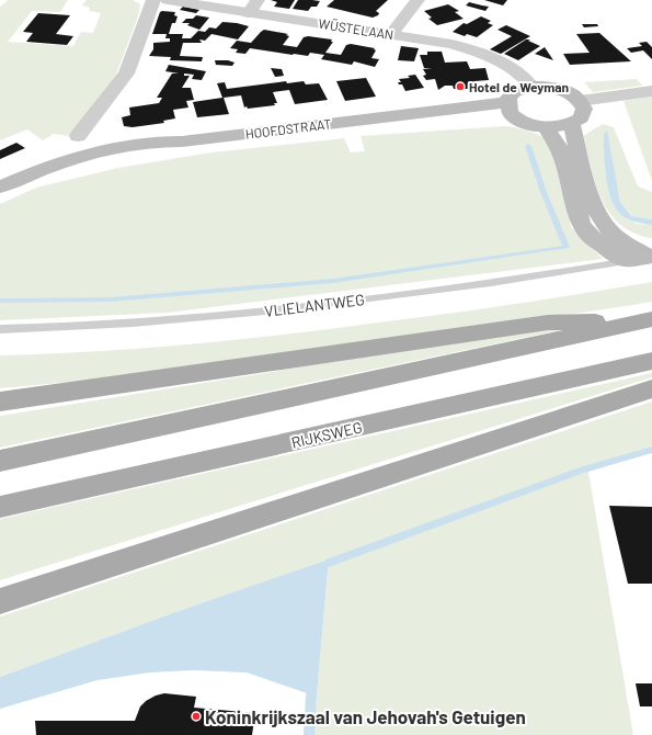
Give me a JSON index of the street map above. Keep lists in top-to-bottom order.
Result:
{
  "streets": {
    "main road": ["HOOFDSTRAAT", "VLIELANTWEG", "RIJKSWEG"],
    "street": ["WÜSTELAAN"]
  },
  "places": ["Hotel de Weyman", "Koninkrijkszaal van Jehovah's Getuigen"]
}
